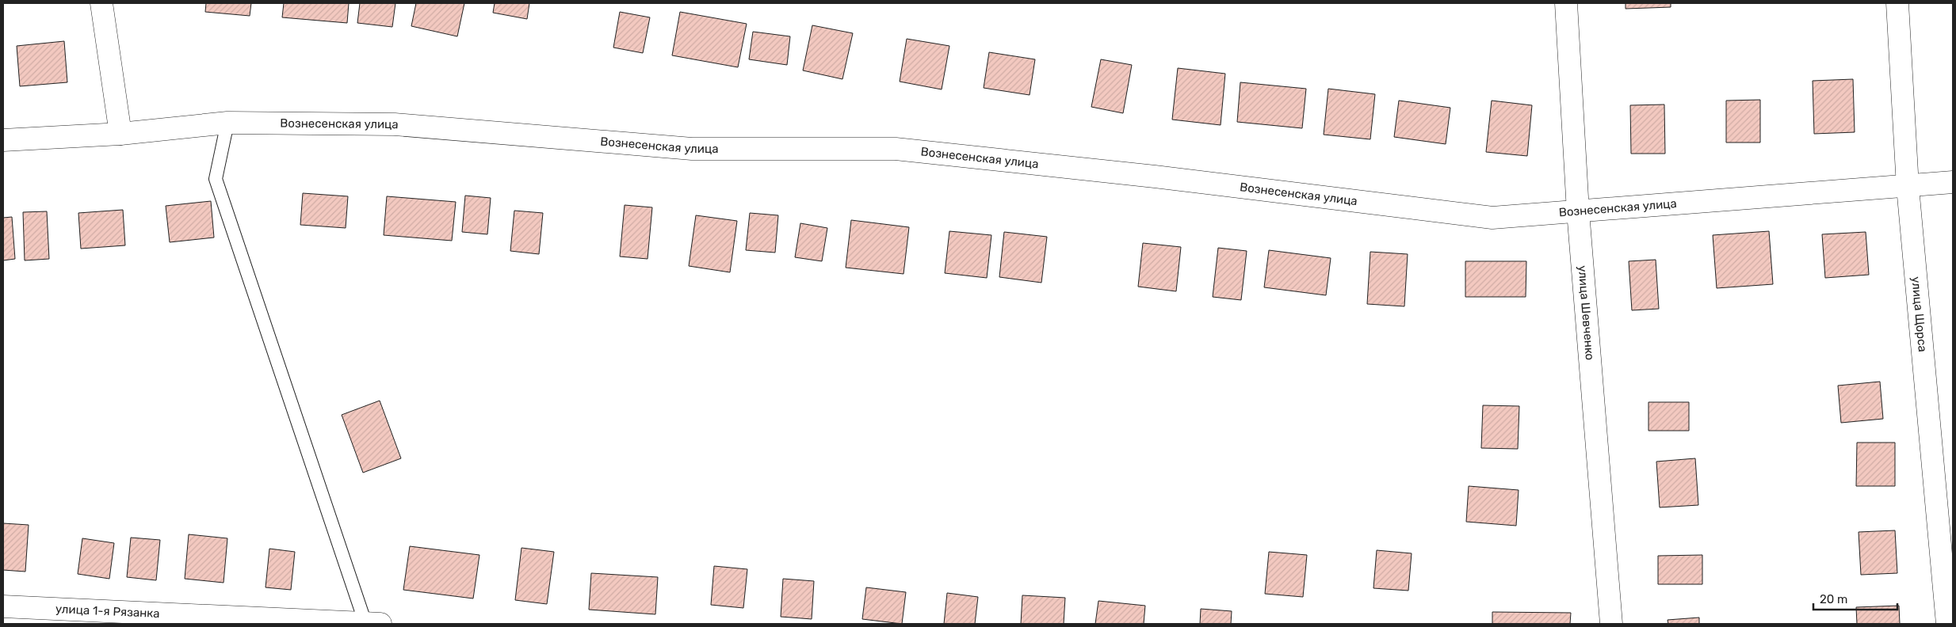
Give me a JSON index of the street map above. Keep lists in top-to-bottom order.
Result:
{
  "streets": {
    "street": [
      "Вознесенская улица",
      "улица Шевченко",
      "улица Щорса",
      "улица 1-я Рязанка"
    ]
  },
  "crossings": [
    ["Вознесенская улица", "улица Шевченко"],
    ["Вознесенская улица", "улица Щорса"]
  ],
  "scale_bar": "20 m"
}
